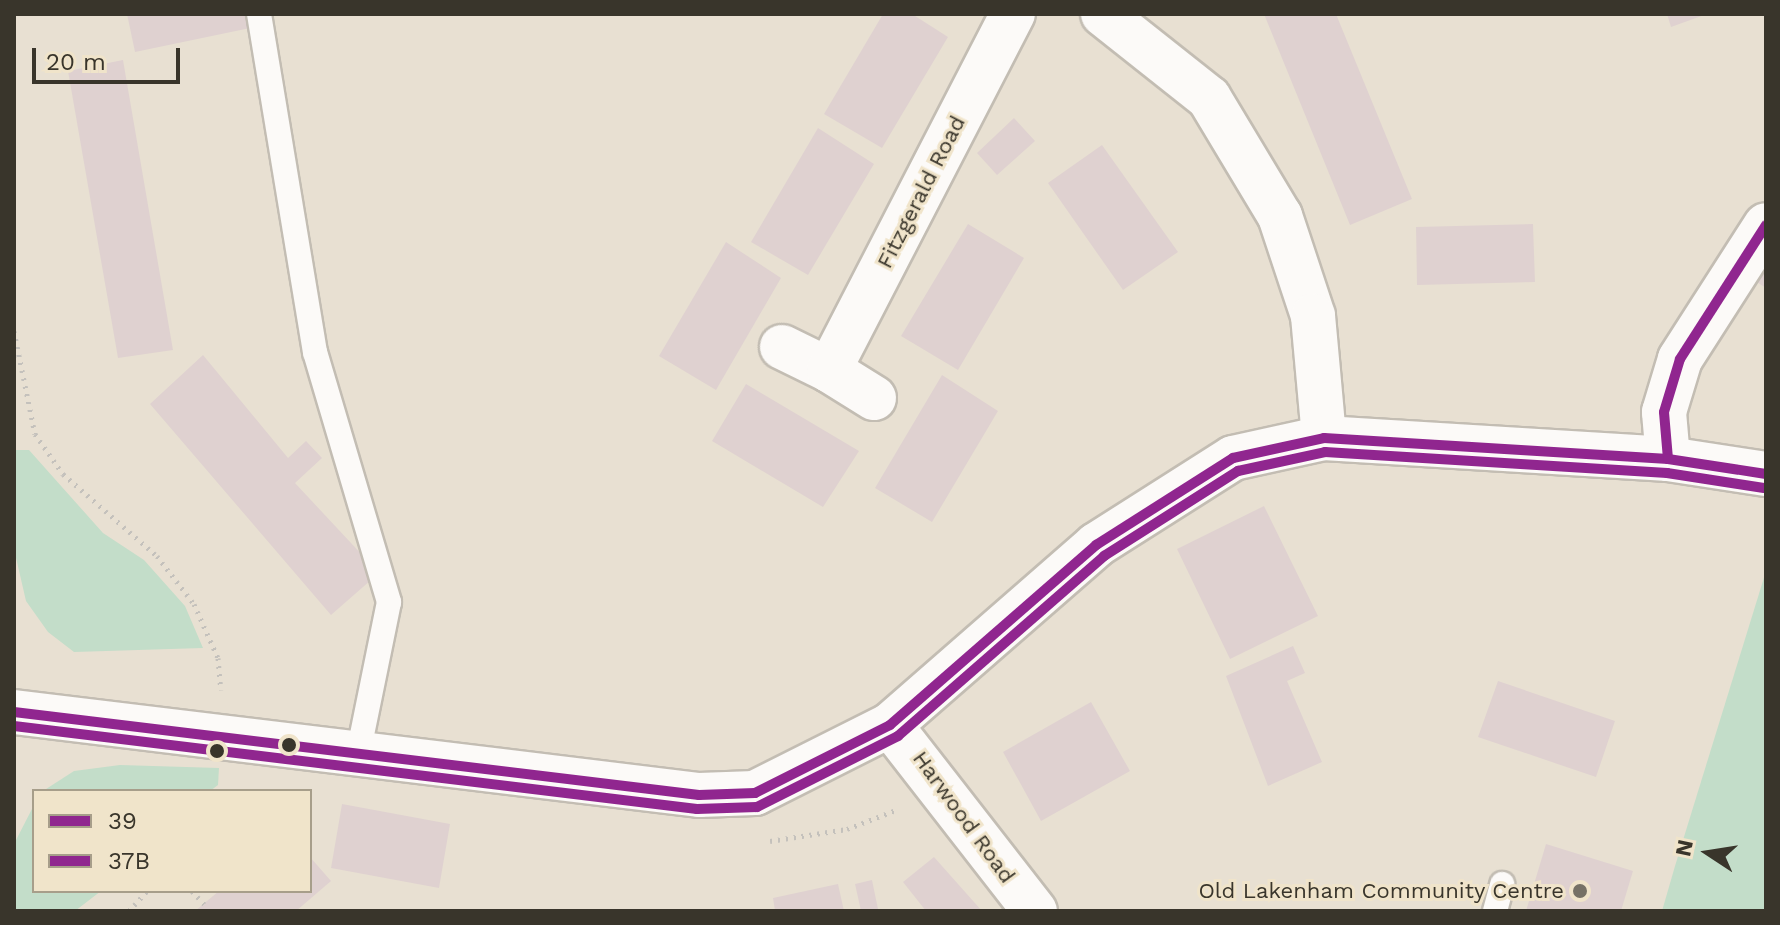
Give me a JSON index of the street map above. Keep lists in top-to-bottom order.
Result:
{
  "streets": {
    "street": ["Fitzgerald Road", "Harwood Road"]
  },
  "places": ["Old Lakenham Community Centre"],
  "lines": ["transit line 39", "transit line 37B"],
  "legend": ["39", "37B"],
  "scale_bar": "20 m",
  "north": "left"
}
